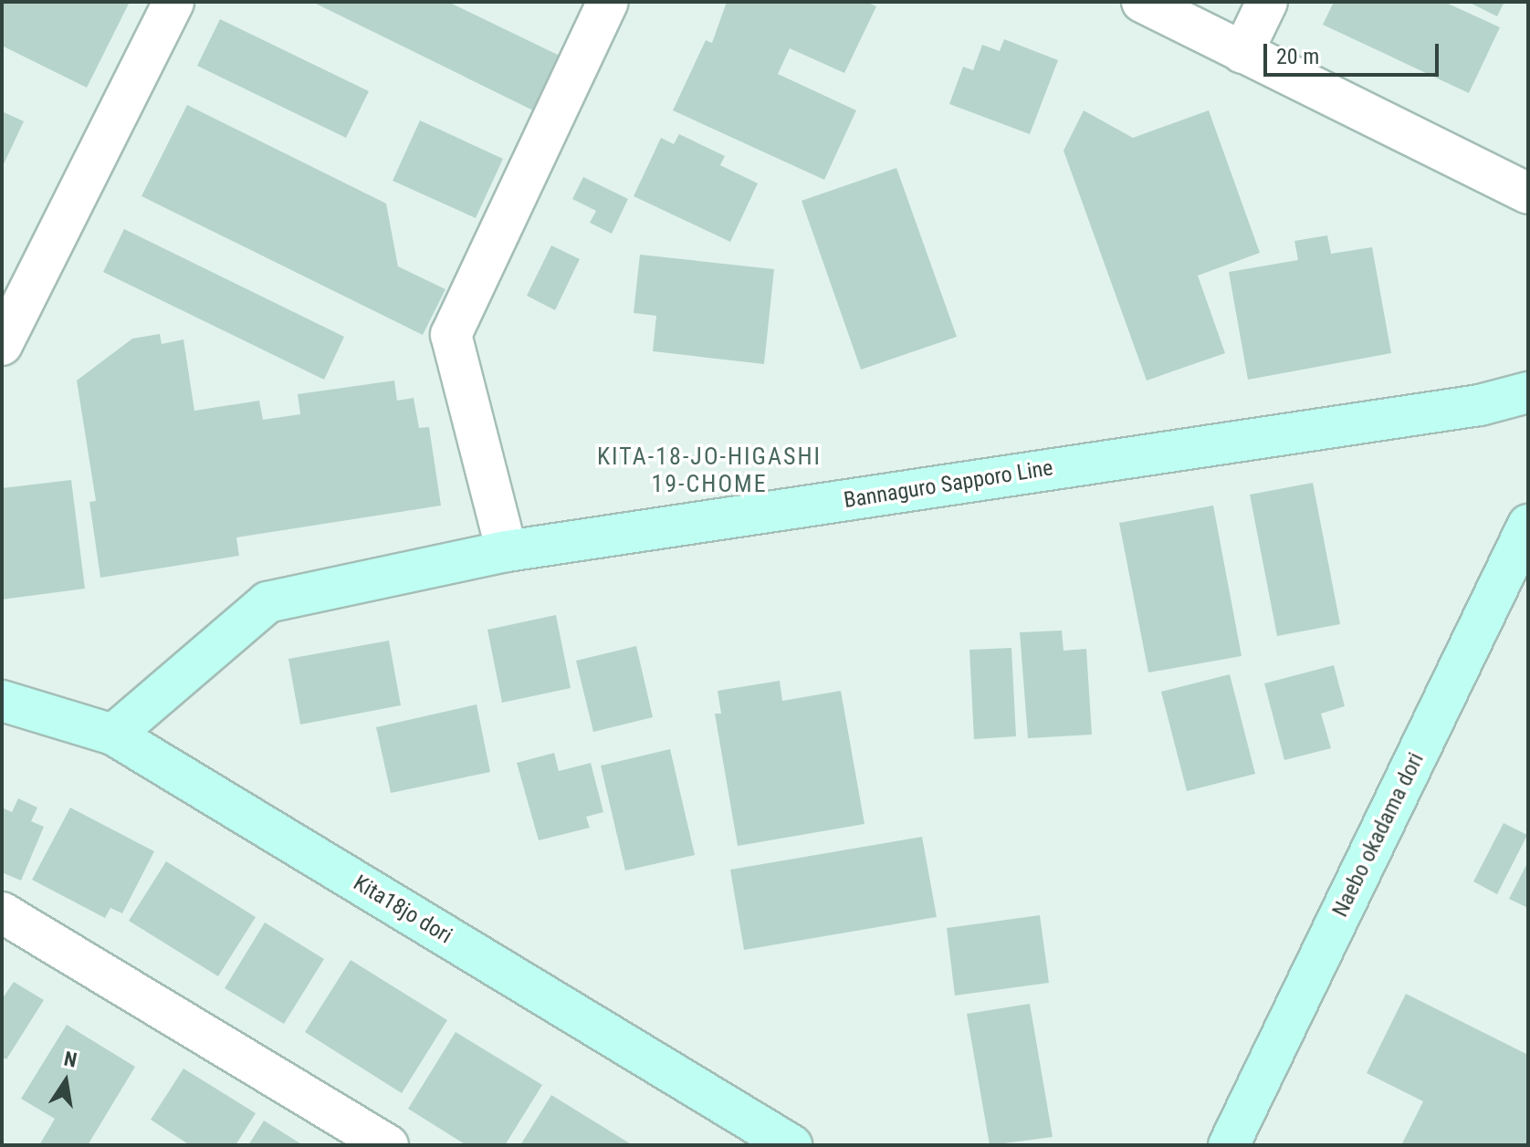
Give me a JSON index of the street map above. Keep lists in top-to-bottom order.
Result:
{
  "streets": {
    "main road": ["Bannaguro Sapporo Line", "Naebo okadama dori", "Kita18jo dori"]
  },
  "crossings": [
    ["Bannaguro Sapporo Line", "Kita18jo dori"]
  ],
  "districts": ["KITA-18-JO-HIGASHI 19-CHOME"],
  "scale_bar": "20 m",
  "north": "top"
}
